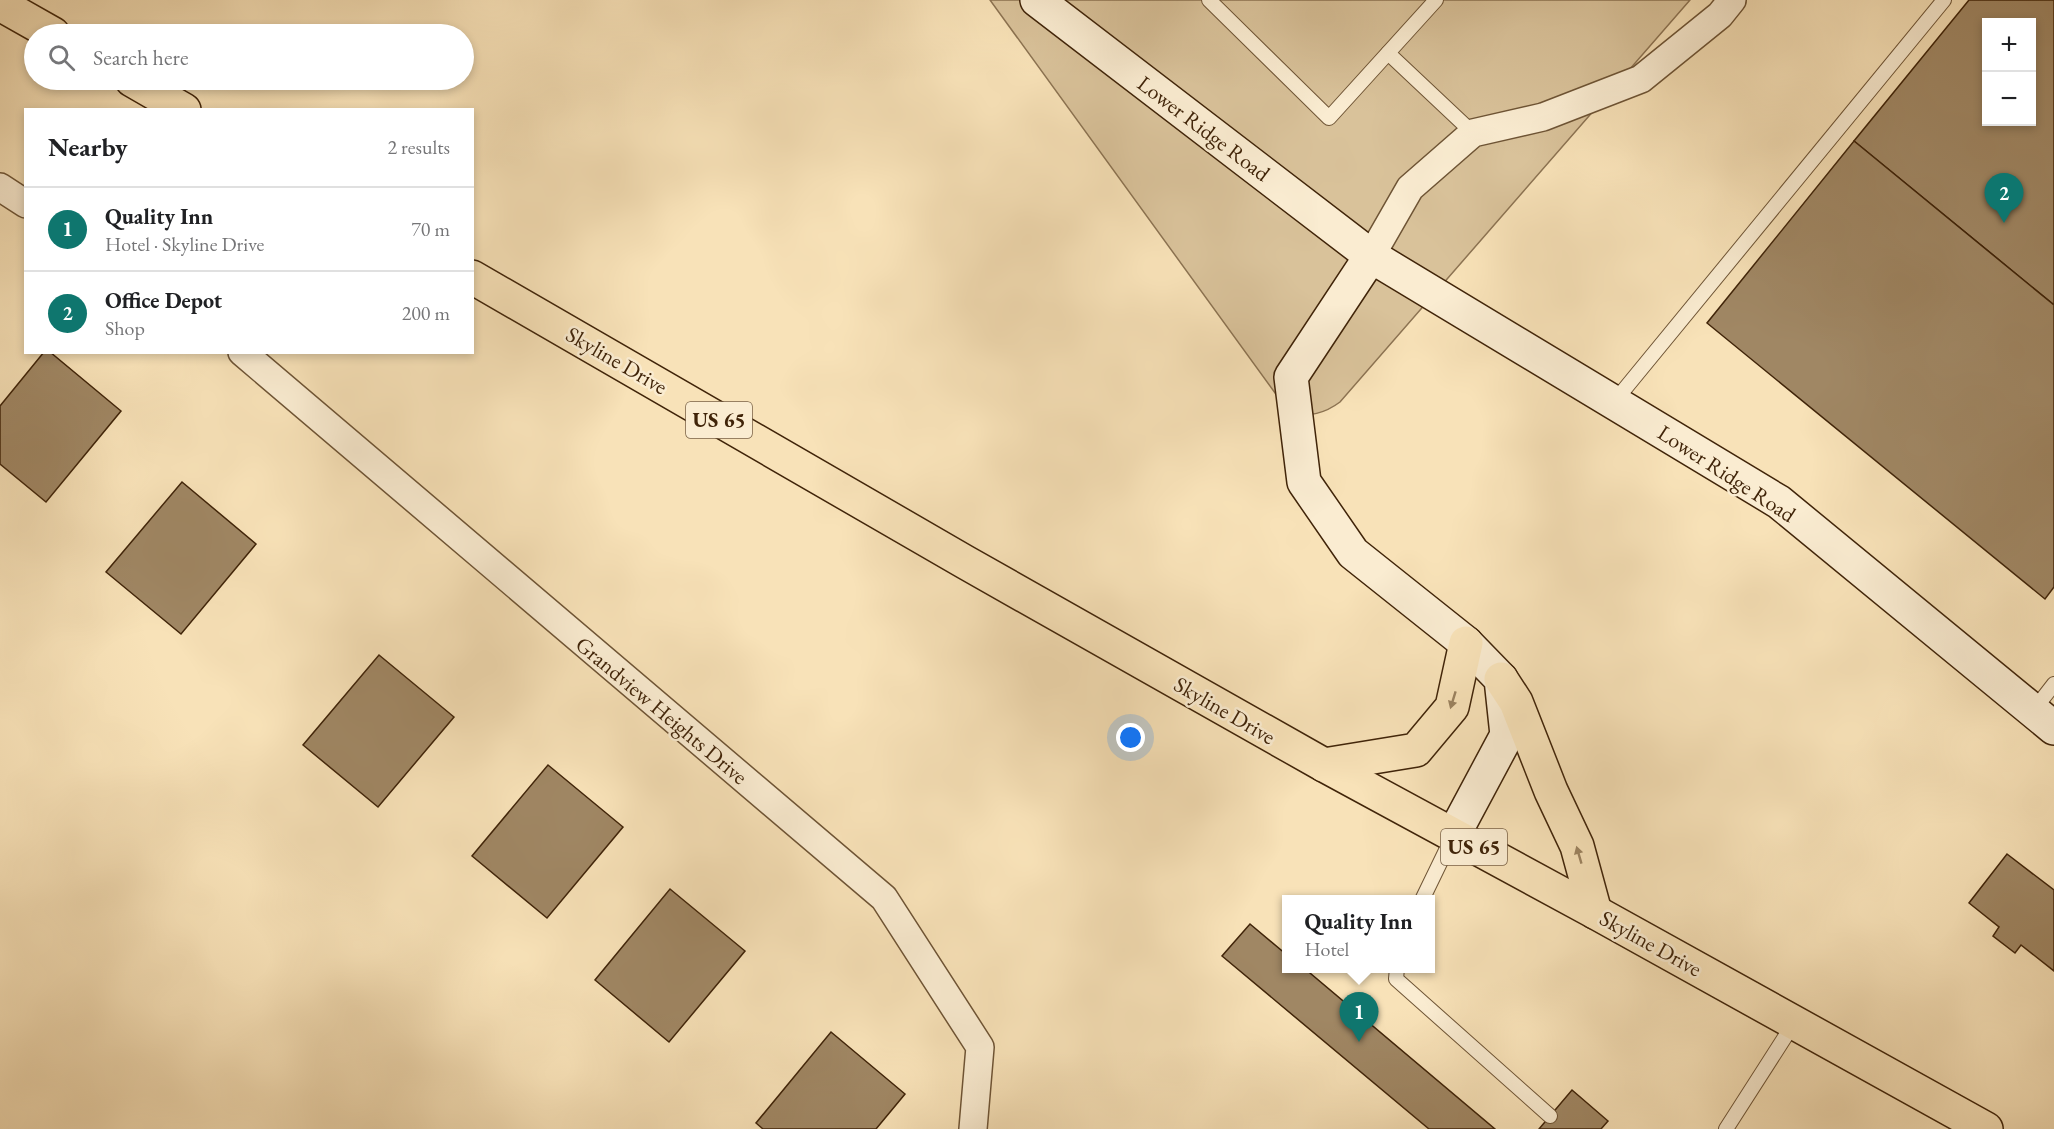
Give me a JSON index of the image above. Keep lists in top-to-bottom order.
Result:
{
  "streets": {
    "highway": ["Skyline Drive", "US 65"],
    "street": ["Lower Ridge Road", "Grandview Heights Drive"]
  },
  "page": {
    "map_buttons": ["+", "−"],
    "search": "Search here",
    "heading": ["Nearby", "2 results"],
    "pins": ["2", "1"],
    "list": [
      {
        "mark": "1",
        "name": "Quality Inn",
        "note": "Hotel · Skyline Drive",
        "value": "70 m"
      },
      {
        "mark": "2",
        "name": "Office Depot",
        "note": "Shop",
        "value": "200 m"
      }
    ],
    "popup": ["Quality Inn", "Hotel"]
  }
}
